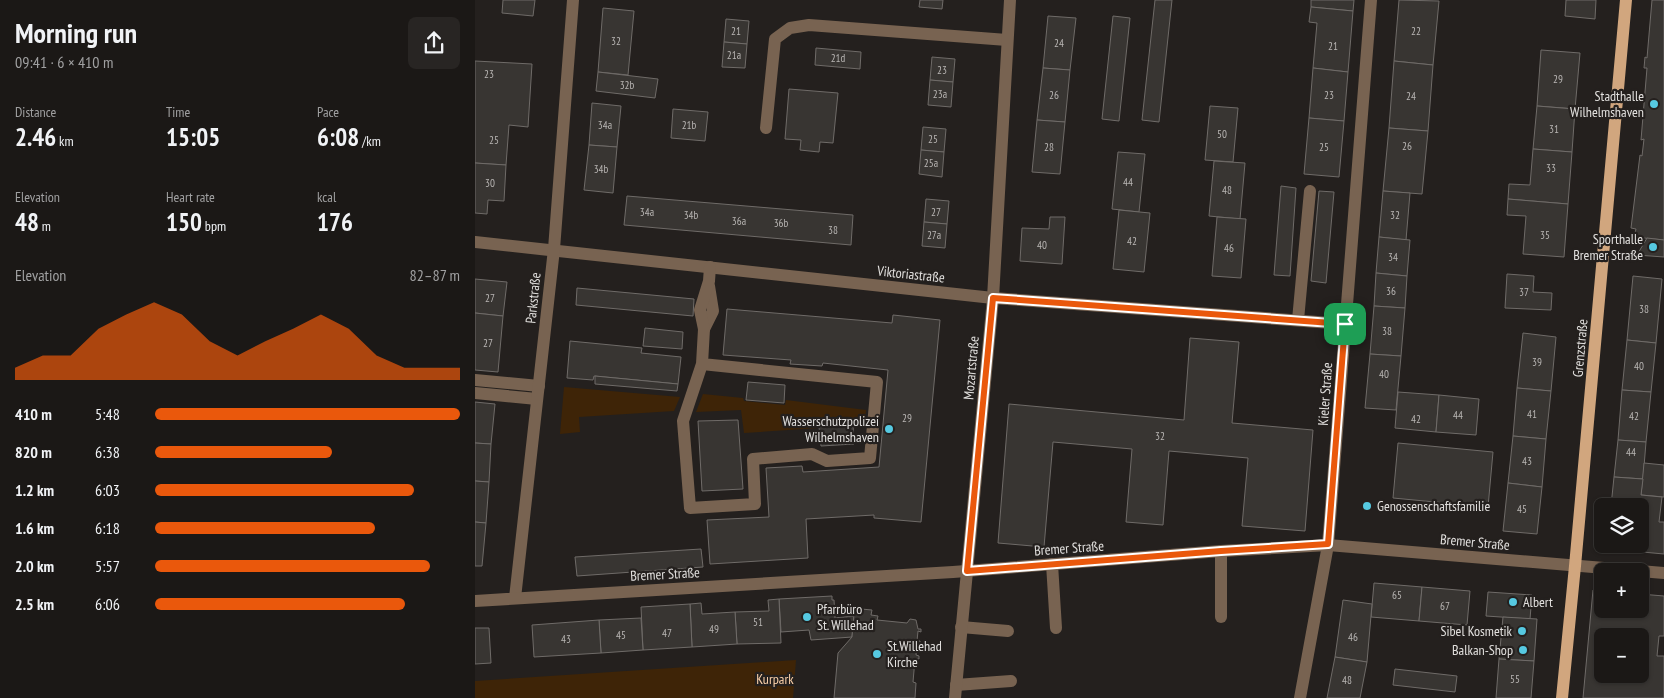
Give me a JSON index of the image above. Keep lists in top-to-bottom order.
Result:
{
  "streets": {
    "main road": ["Grenzstraße"],
    "street": [
      "Viktoriastraße",
      "Parkstraße",
      "Mozartstraße",
      "Kieler Straße",
      "Bremer Straße"
    ]
  },
  "crossings": [
    ["Viktoriastraße", "Parkstraße"],
    ["Viktoriastraße", "Mozartstraße"],
    ["Viktoriastraße", "Kieler Straße"],
    ["Parkstraße", "Bremer Straße"],
    ["Grenzstraße", "Bremer Straße"],
    ["Mozartstraße", "Bremer Straße"],
    ["Kieler Straße", "Bremer Straße"]
  ],
  "parks": ["Kurpark"],
  "places": [
    "Stadthalle Wilhelmshaven",
    "Sporthalle Bremer Straße",
    "Wasserschutzpolizei Wilhelmshaven",
    "Genossenschaftsfamilie",
    "Albert",
    "Pfarrbüro St. Willehad",
    "Sibel Kosmetik",
    "Balkan-Shop",
    "St.Willehad Kirche"
  ],
  "house_numbers": [
    "21",
    "22",
    "32",
    "24",
    "21",
    "21a",
    "21d",
    "23",
    "23",
    "29",
    "32b",
    "23a",
    "26",
    "23",
    "24",
    "34a",
    "21b",
    "31",
    "50",
    "25",
    "25",
    "26",
    "28",
    "25",
    "25a",
    "33",
    "34b",
    "44",
    "30",
    "48",
    "34a",
    "27",
    "34b",
    "32",
    "36a",
    "36b",
    "38",
    "27a",
    "35",
    "42",
    "40",
    "46",
    "34",
    "36",
    "37",
    "27",
    "38",
    "38",
    "27",
    "39",
    "40",
    "40",
    "41",
    "44",
    "42",
    "29",
    "42",
    "32",
    "44",
    "43",
    "45",
    "65",
    "67",
    "51",
    "49",
    "47",
    "45",
    "46",
    "43",
    "55",
    "48"
  ],
  "page": {
    "heading": ["Morning run", "09:41 · 6 × 410 m"],
    "stats": [
      ["Distance", "2.46 km"],
      ["Time", "15:05"],
      ["Pace", "6:08 /km"],
      ["Elevation", "48 m"],
      ["Heart rate", "150 bpm"],
      ["kcal", "176"]
    ],
    "chart": ["Elevation", "82–87 m"],
    "list": [
      {
        "name": "410 m",
        "note": "5:48"
      },
      {
        "name": "820 m",
        "note": "6:38"
      },
      {
        "name": "1.2 km",
        "note": "6:03"
      },
      {
        "name": "1.6 km",
        "note": "6:18"
      },
      {
        "name": "2.0 km",
        "note": "5:57"
      },
      {
        "name": "2.5 km",
        "note": "6:06"
      }
    ],
    "map_buttons": ["+", "−"]
  }
}
